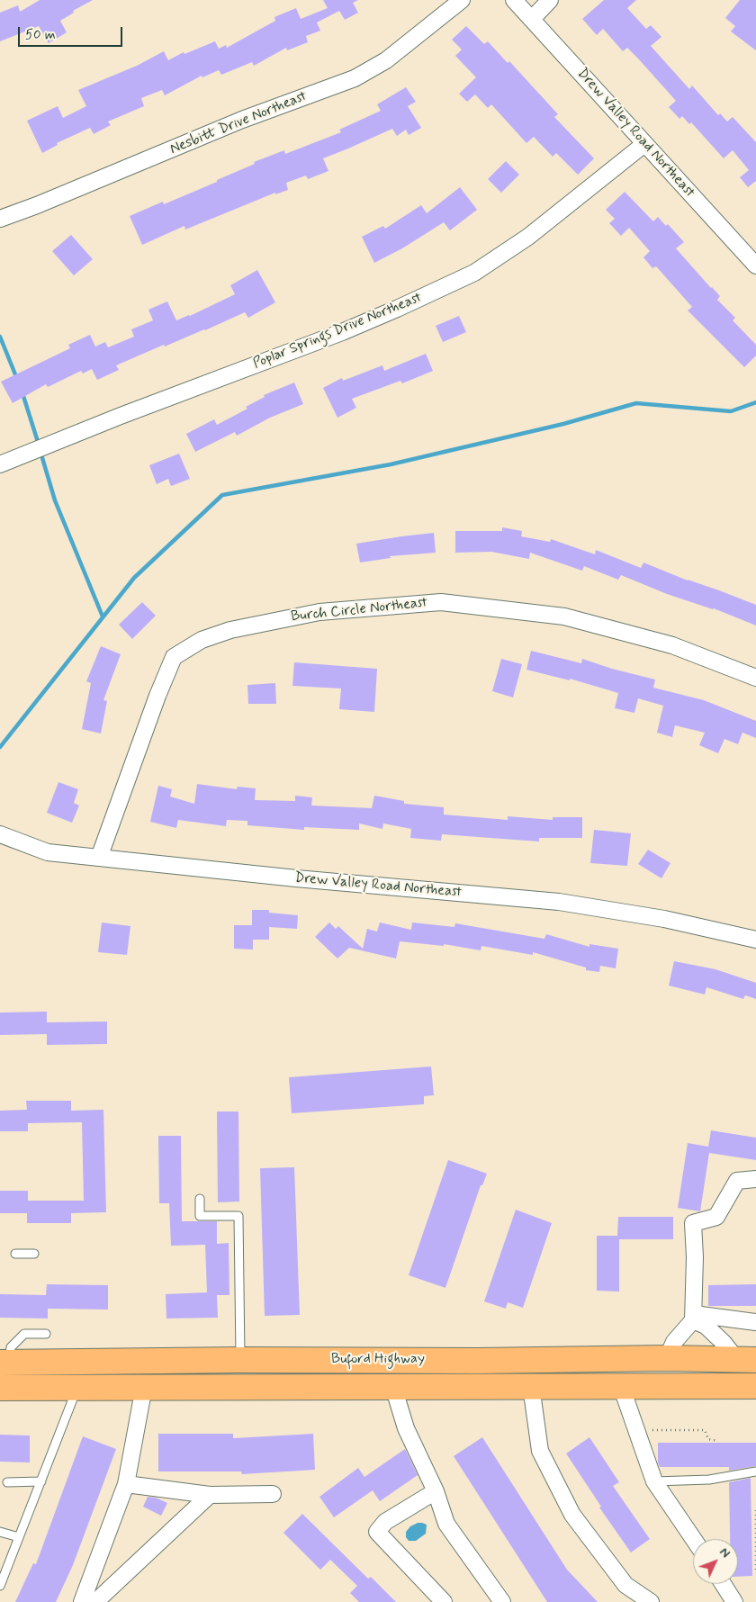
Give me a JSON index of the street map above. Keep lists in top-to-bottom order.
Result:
{
  "streets": {
    "main road": ["Buford Highway"],
    "street": [
      "Nesbitt Drive Northeast",
      "Drew Valley Road Northeast",
      "Poplar Springs Drive Northeast",
      "Burch Circle Northeast"
    ]
  },
  "crossings": [
    ["Drew Valley Road Northeast", "Poplar Springs Drive Northeast"],
    ["Drew Valley Road Northeast", "Burch Circle Northeast"]
  ],
  "scale_bar": "50 m",
  "north": "top right"
}
